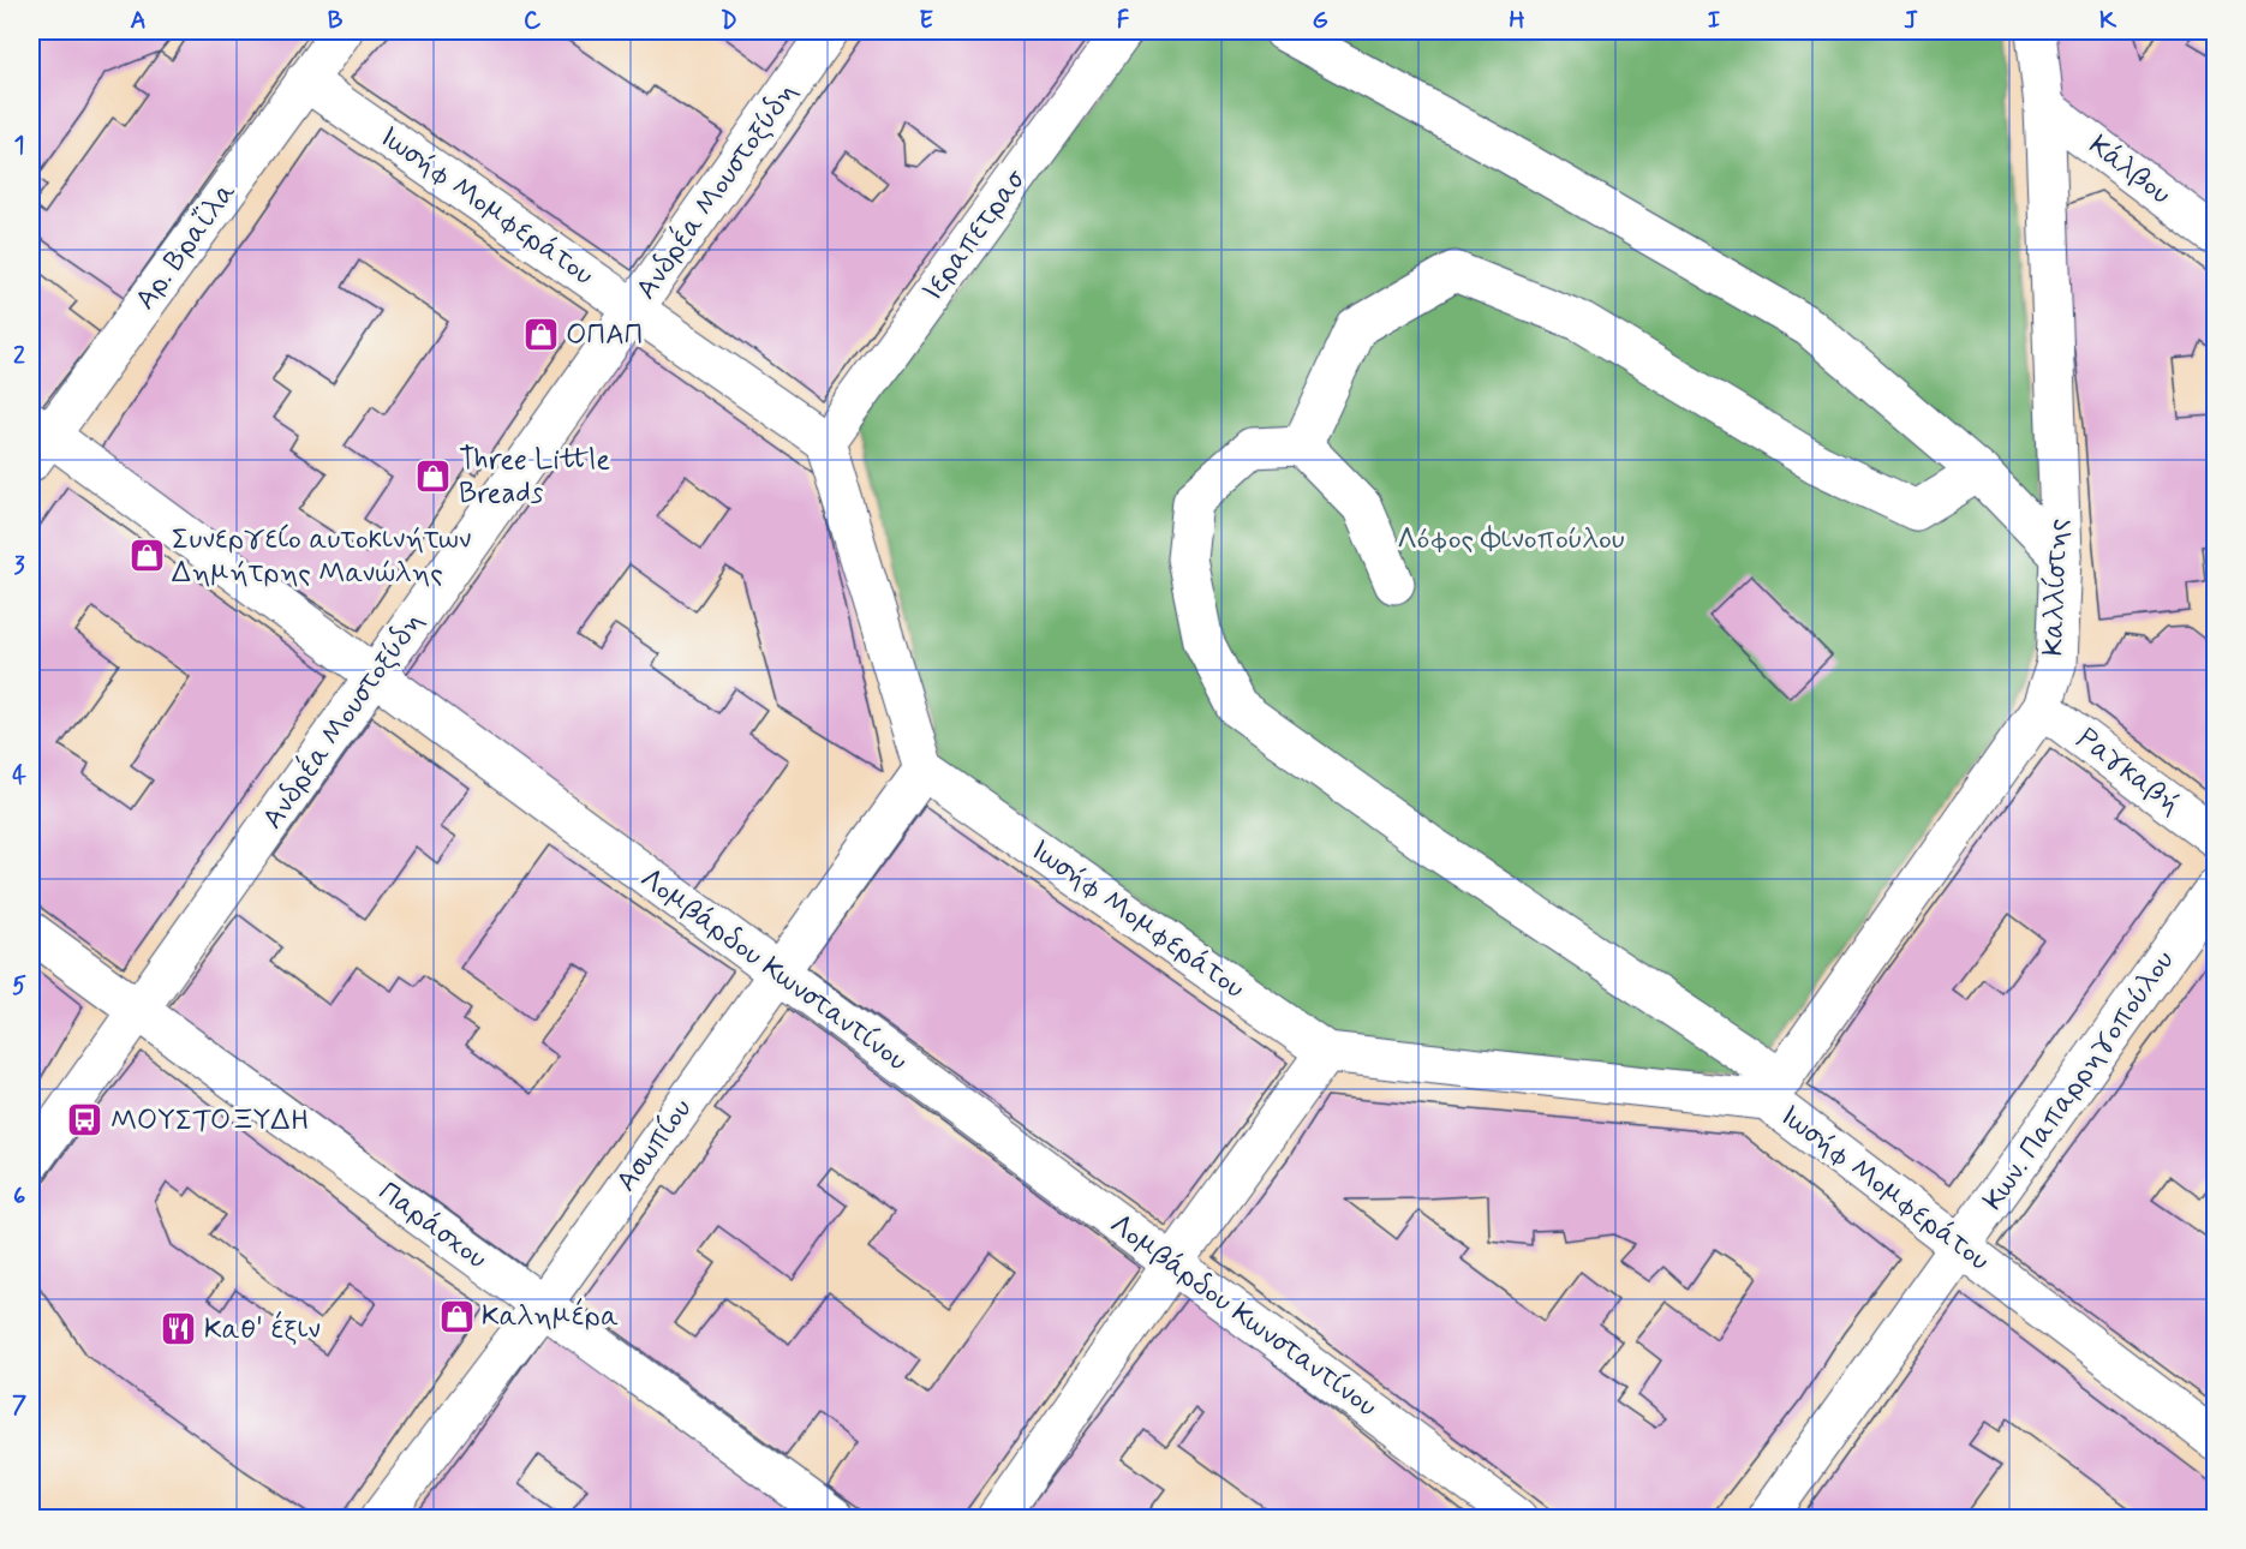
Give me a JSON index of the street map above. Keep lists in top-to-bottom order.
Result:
{
  "streets": {
    "street": [
      "Κάλβου",
      "Ανδρέα Μουστοξύδη",
      "Ιωσήφ Μομφεράτου",
      "Ιεραπετρασ",
      "Αρ. Βραΐλα",
      "Καλλίστης",
      "Ραγκαβή",
      "Λομβάρδου Κωνσταντίνου",
      "Κων. Παπαρρηγοπούλου",
      "Ασωπίου",
      "Παράσχου"
    ]
  },
  "crossings": [
    ["Κάλβου", "Καλλίστης"],
    ["Ανδρέα Μουστοξύδη", "Ιωσήφ Μομφεράτου"],
    ["Ανδρέα Μουστοξύδη", "Λομβάρδου Κωνσταντίνου"],
    ["Ανδρέα Μουστοξύδη", "Παράσχου"],
    ["Ιωσήφ Μομφεράτου", "Ιεραπετρασ"],
    ["Ιωσήφ Μομφεράτου", "Αρ. Βραΐλα"],
    ["Ιωσήφ Μομφεράτου", "Καλλίστης"],
    ["Ιωσήφ Μομφεράτου", "Κων. Παπαρρηγοπούλου"],
    ["Ιωσήφ Μομφεράτου", "Ασωπίου"],
    ["Αρ. Βραΐλα", "Λομβάρδου Κωνσταντίνου"],
    ["Καλλίστης", "Ραγκαβή"],
    ["Λομβάρδου Κωνσταντίνου", "Ασωπίου"],
    ["Ασωπίου", "Παράσχου"]
  ],
  "parks": ["Λόφος Φινοπούλου"],
  "places": {
    "shop": [
      "ΟΠΑΠ",
      "Three Little Breads",
      "Συνεργείο αυτοκινήτων Δημήτρης Μανώλης",
      "Καλημέρα"
    ],
    "bus stop": ["ΜΟΥΣΤΟΞΥΔΗ"],
    "restaurant": ["Καθ' έξιν"]
  },
  "grid": {
    "columns": [
      "A",
      "B",
      "C",
      "D",
      "E",
      "F",
      "G",
      "H",
      "I",
      "J",
      "K"
    ],
    "rows": [
      "1",
      "2",
      "3",
      "4",
      "5",
      "6",
      "7"
    ]
  }
}
